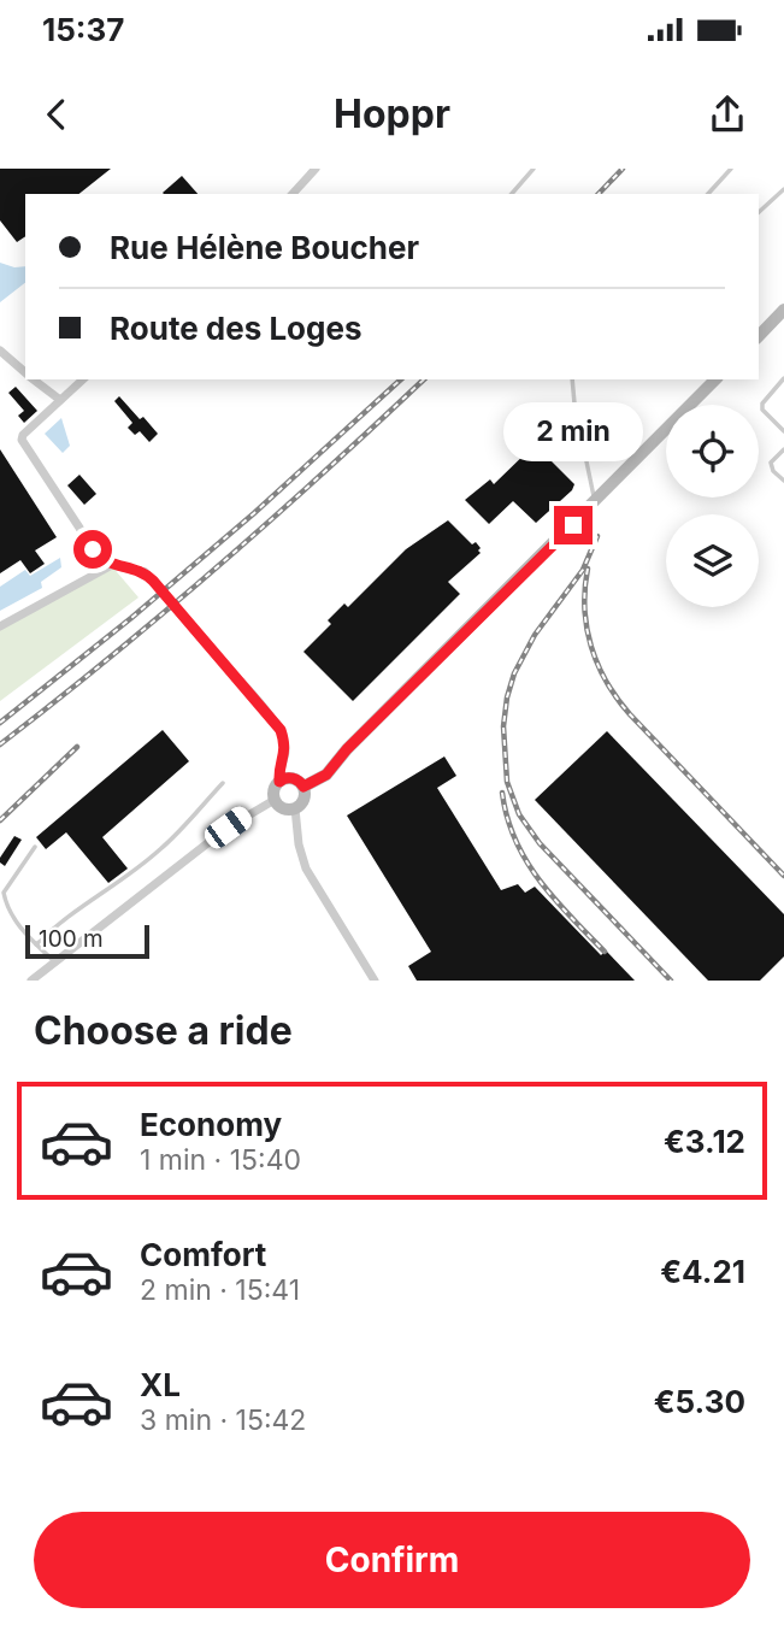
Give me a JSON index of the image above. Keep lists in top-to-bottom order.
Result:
{
  "scale_bar": "100 m",
  "page": {
    "status": "15:37",
    "header": "Hoppr",
    "banner": ["Rue Hélène Boucher", "Route des Loges"],
    "bubble": "2 min",
    "scale": "100 m",
    "heading": "Choose a ride",
    "list": [
      {
        "name": "Economy",
        "note": "1 min · 15:40",
        "value": "€3.12"
      },
      {
        "name": "Comfort",
        "note": "2 min · 15:41",
        "value": "€4.21"
      },
      {
        "name": "XL",
        "note": "3 min · 15:42",
        "value": "€5.30"
      }
    ],
    "buttons": "Confirm"
  }
}
